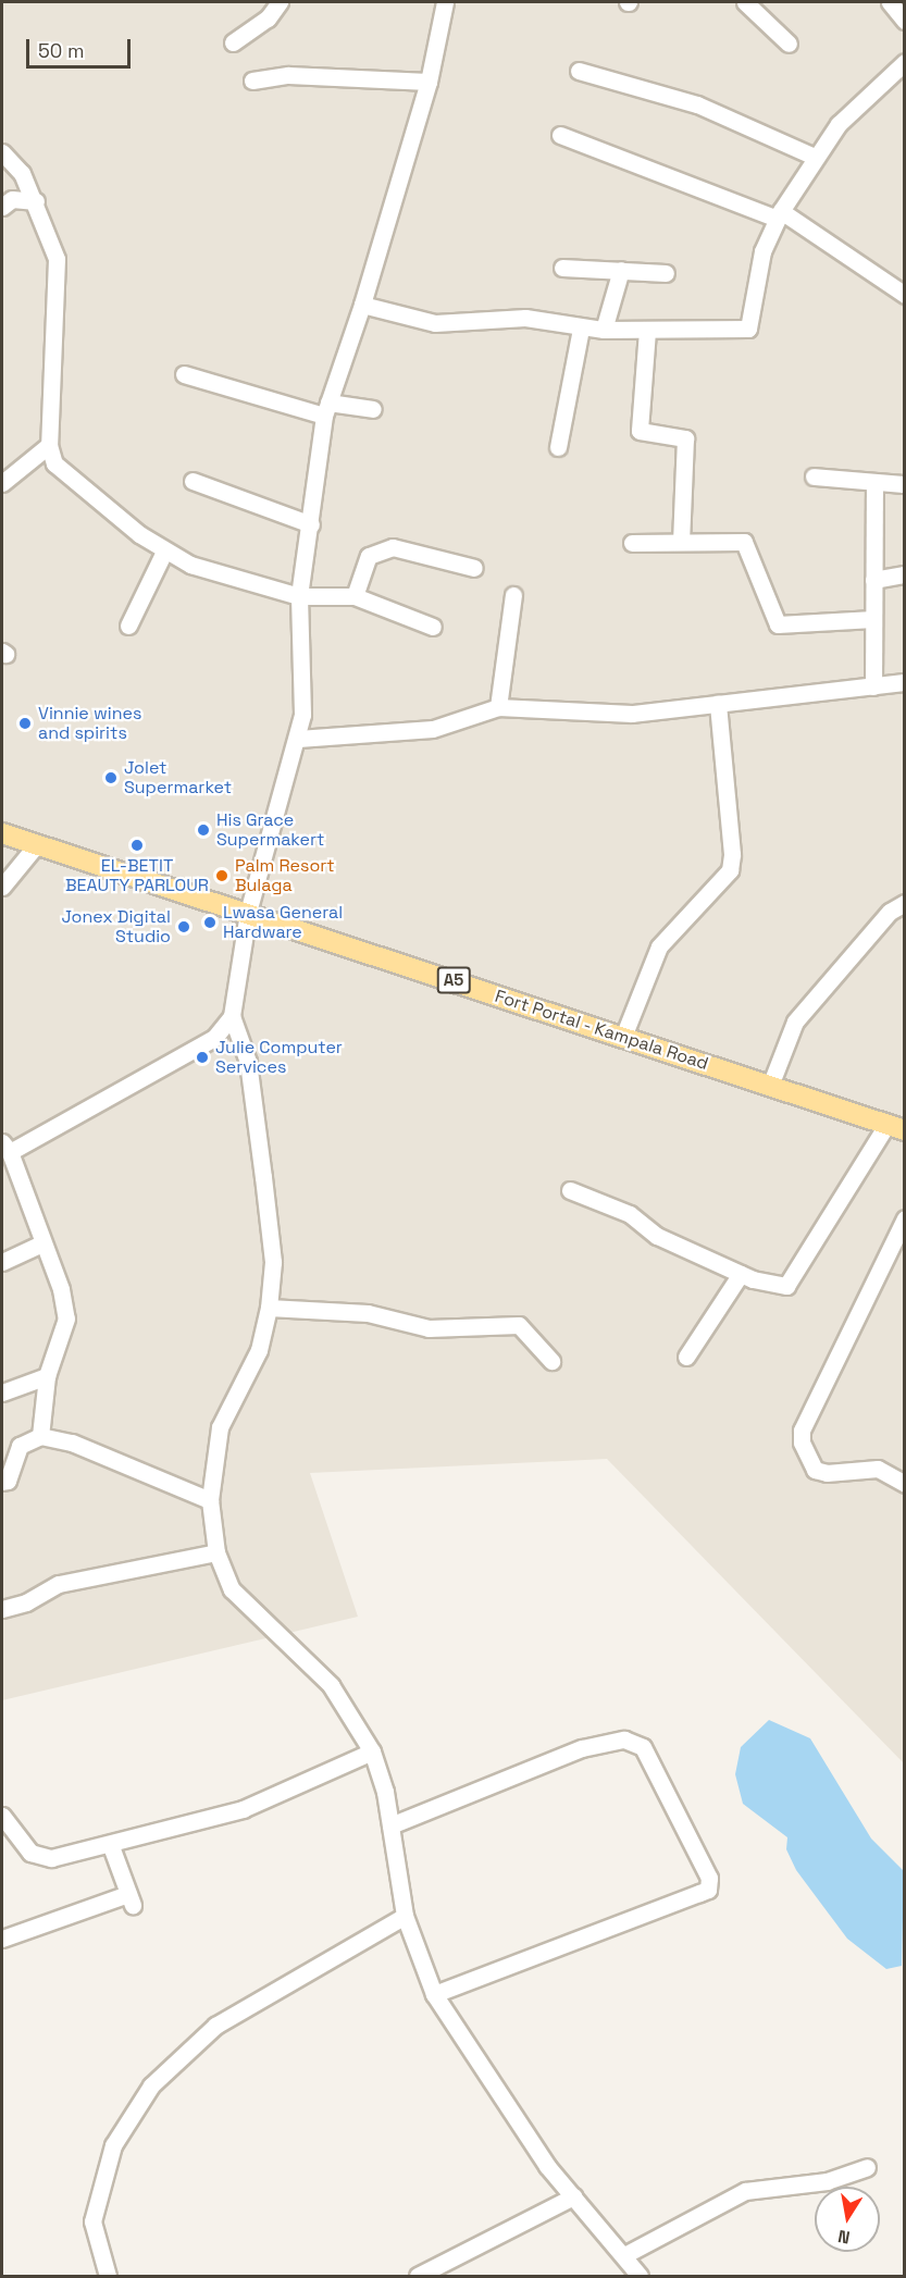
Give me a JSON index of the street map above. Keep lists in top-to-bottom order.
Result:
{
  "streets": {
    "main road": ["A5", "Fort Portal - Kampala Road"]
  },
  "places": [
    "Vinnie wines and spirits",
    "Jolet Supermarket",
    "His Grace Supermakert",
    "EL-BETIT BEAUTY PARLOUR",
    "Palm Resort Bulaga",
    "Lwasa General Hardware",
    "Jonex Digital Studio",
    "Julie Computer Services"
  ],
  "scale_bar": "50 m",
  "north": "bottom"
}
